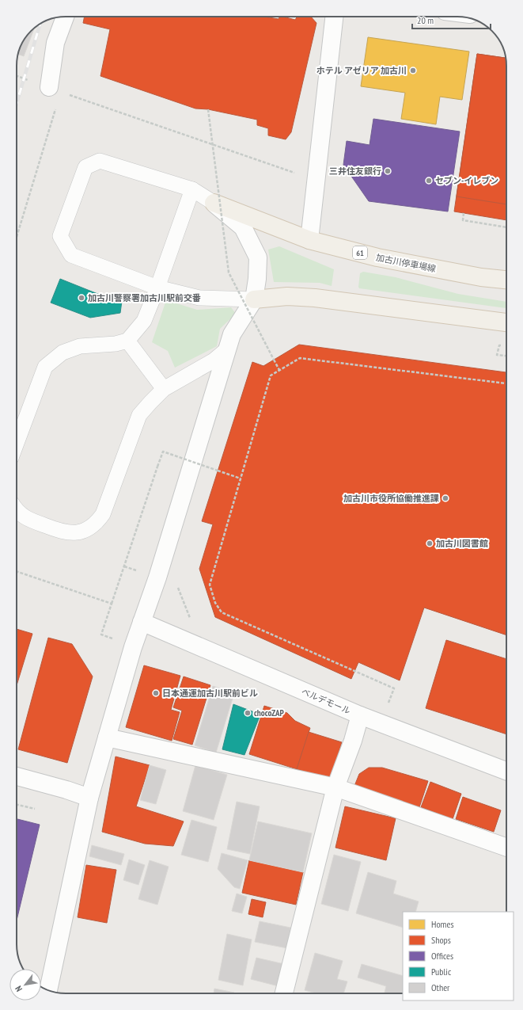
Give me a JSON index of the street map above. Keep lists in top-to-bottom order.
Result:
{
  "streets": {
    "main road": ["61", "加古川停車場線"],
    "street": ["ベルデモール"]
  },
  "places": [
    "ホテル アゼリア 加古川",
    "三井住友銀行",
    "セブン-イレブン",
    "加古川警察署加古川駅前交番",
    "加古川市役所協働推進課",
    "加古川図書館",
    "日本通運加古川駅前ビル",
    "chocoZAP"
  ],
  "legend": [
    "Homes",
    "Shops",
    "Offices",
    "Public",
    "Other"
  ],
  "scale_bar": "20 m",
  "north": "bottom left"
}
